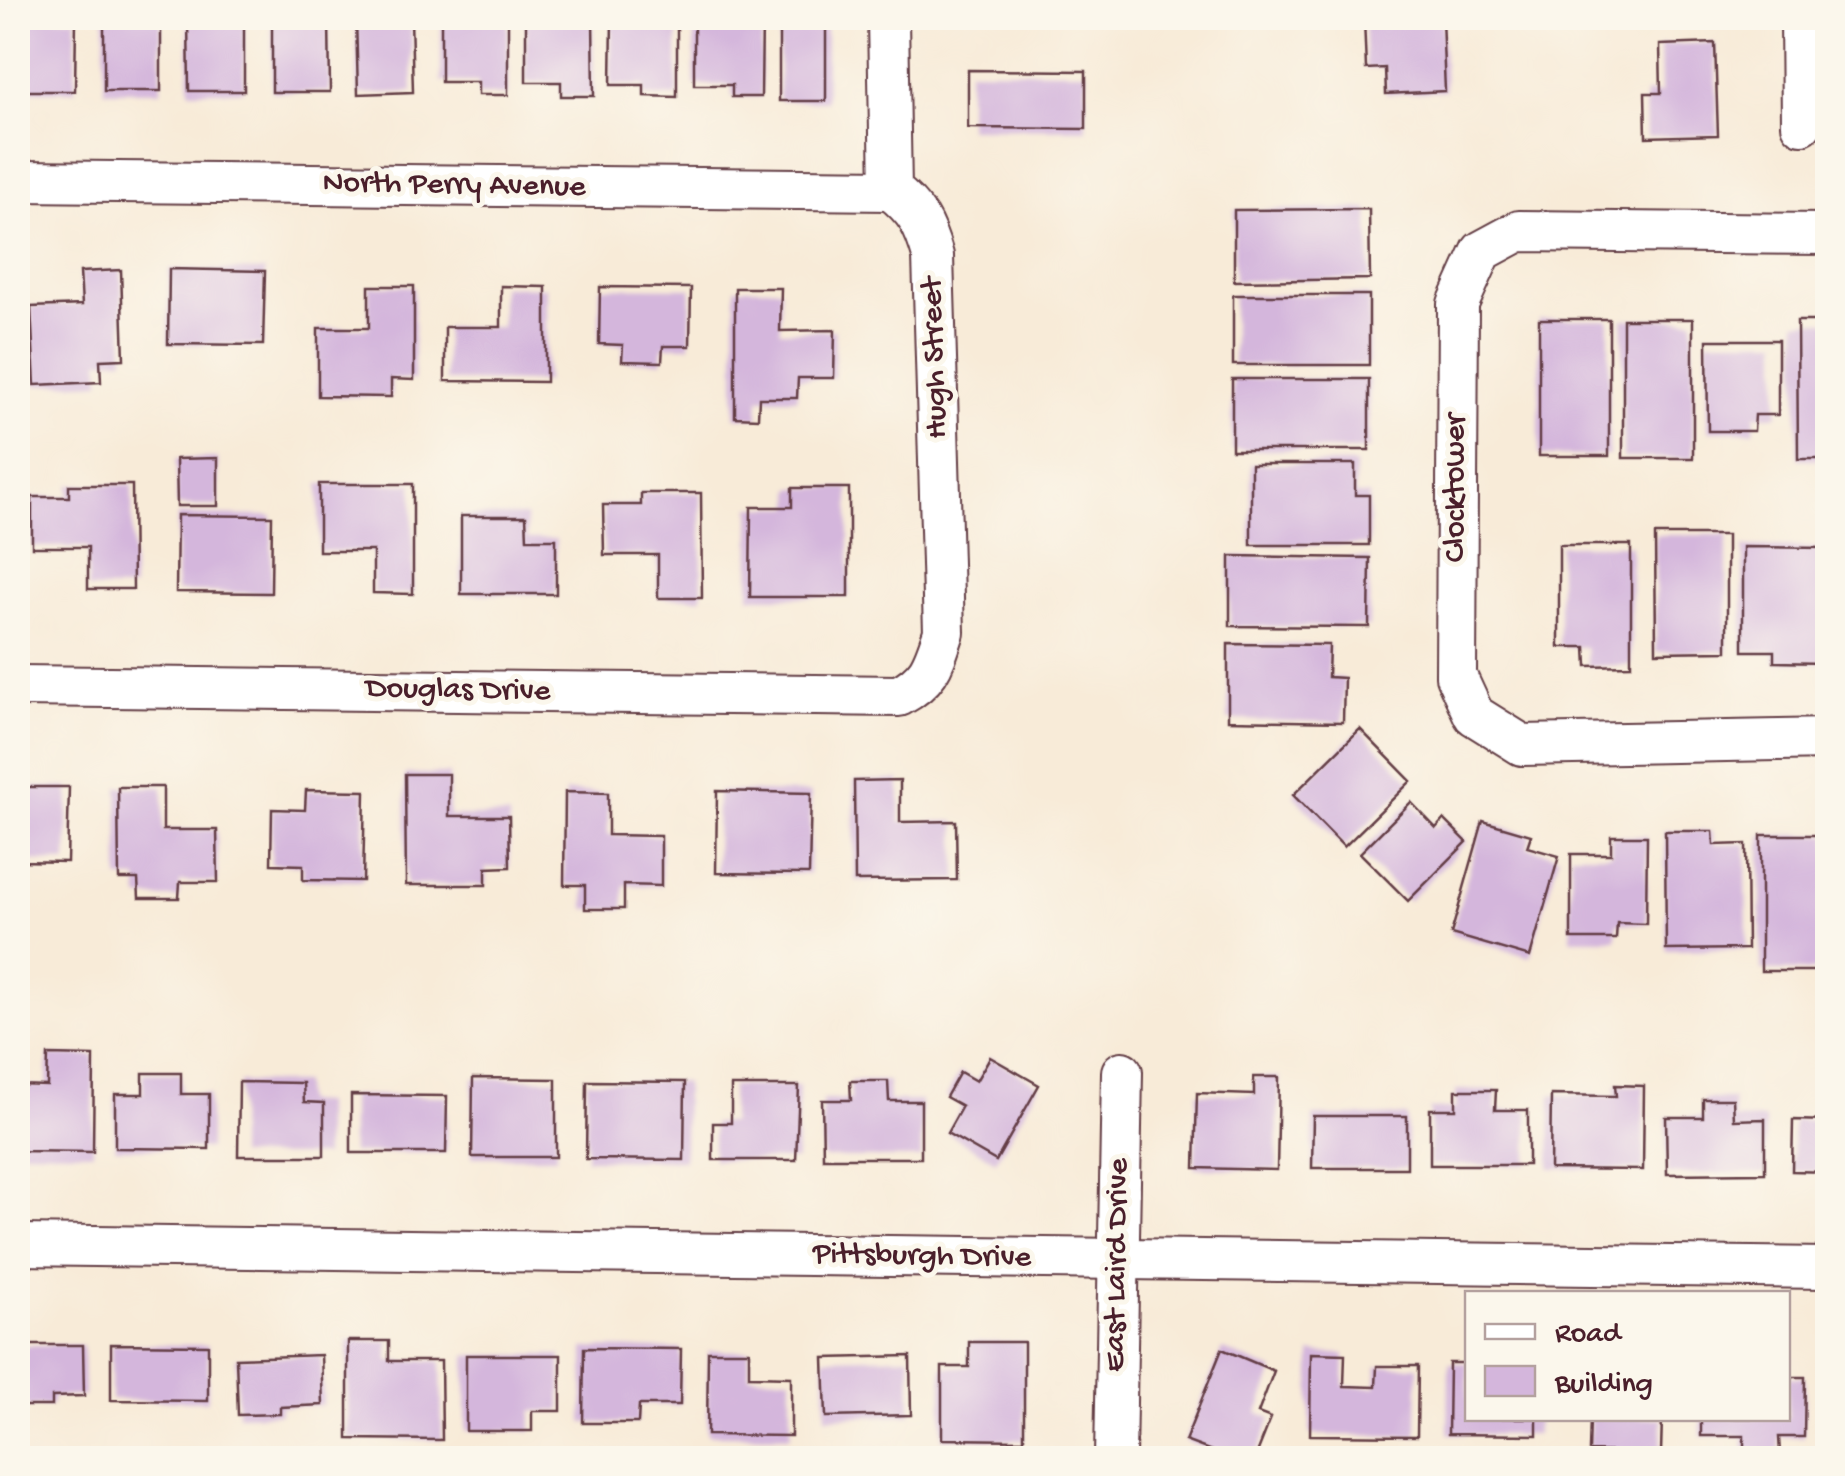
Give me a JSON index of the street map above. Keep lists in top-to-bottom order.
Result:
{
  "streets": {
    "street": [
      "North Perry Avenue",
      "Hugh Street",
      "Clocktower",
      "Douglas Drive",
      "Pittsburgh Drive",
      "East Laird Drive"
    ]
  },
  "crossings": [
    ["North Perry Avenue", "Hugh Street"],
    ["Hugh Street", "Douglas Drive"],
    ["Pittsburgh Drive", "East Laird Drive"]
  ],
  "legend": ["Road", "Building"]
}
